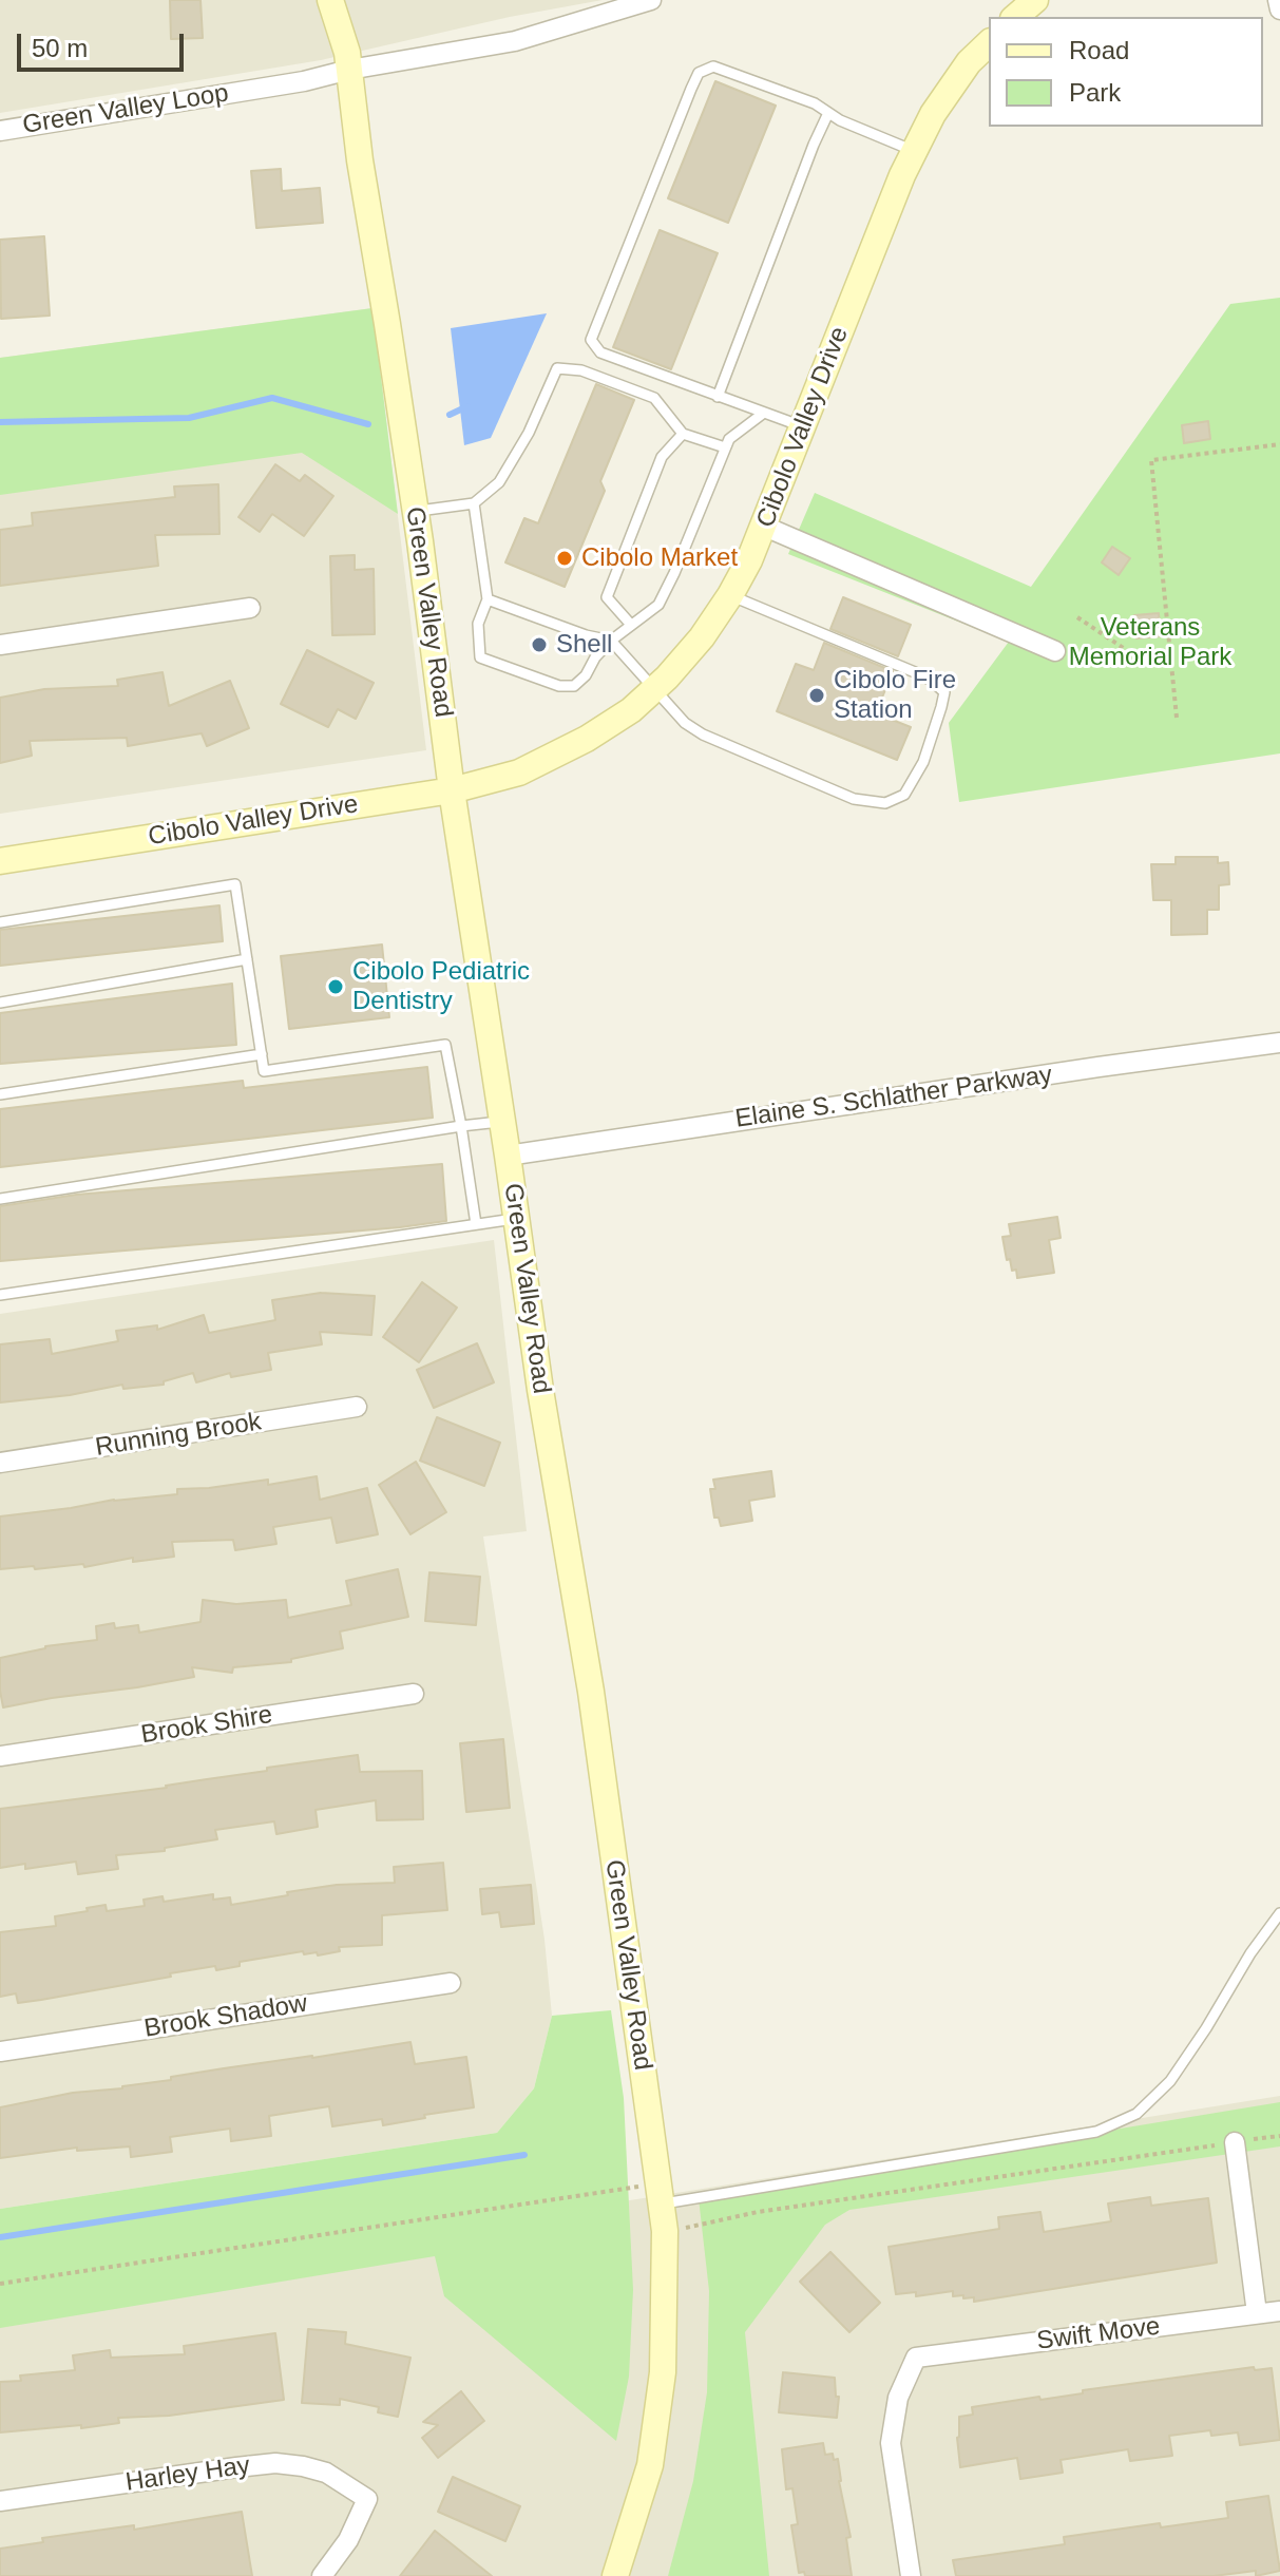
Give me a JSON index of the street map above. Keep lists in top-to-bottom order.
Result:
{
  "streets": {
    "street": [
      "Green Valley Loop",
      "Cibolo Valley Drive",
      "Green Valley Road",
      "Elaine S. Schlather Parkway",
      "Running Brook",
      "Brook Shire",
      "Brook Shadow",
      "Swift Move",
      "Harley Hay"
    ]
  },
  "crossings": [
    ["Green Valley Loop", "Green Valley Road"],
    ["Cibolo Valley Drive", "Green Valley Road"],
    ["Green Valley Road", "Elaine S. Schlather Parkway"]
  ],
  "parks": ["Veterans Memorial Park"],
  "places": [
    "Cibolo Market",
    "Shell",
    "Cibolo Fire Station",
    "Cibolo Pediatric Dentistry"
  ],
  "legend": ["Road", "Park"],
  "scale_bar": "50 m"
}
